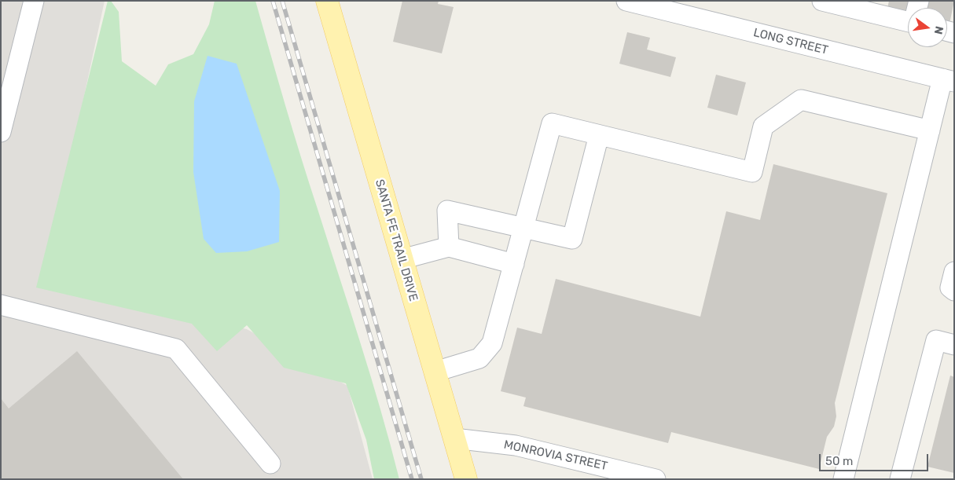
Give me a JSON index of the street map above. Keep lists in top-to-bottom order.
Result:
{
  "streets": {
    "main road": ["SANTA FE TRAIL DRIVE"],
    "street": ["LONG STREET", "MONROVIA STREET"]
  },
  "crossings": [
    ["SANTA FE TRAIL DRIVE", "MONROVIA STREET"]
  ],
  "scale_bar": "50 m",
  "north": "right"
}
